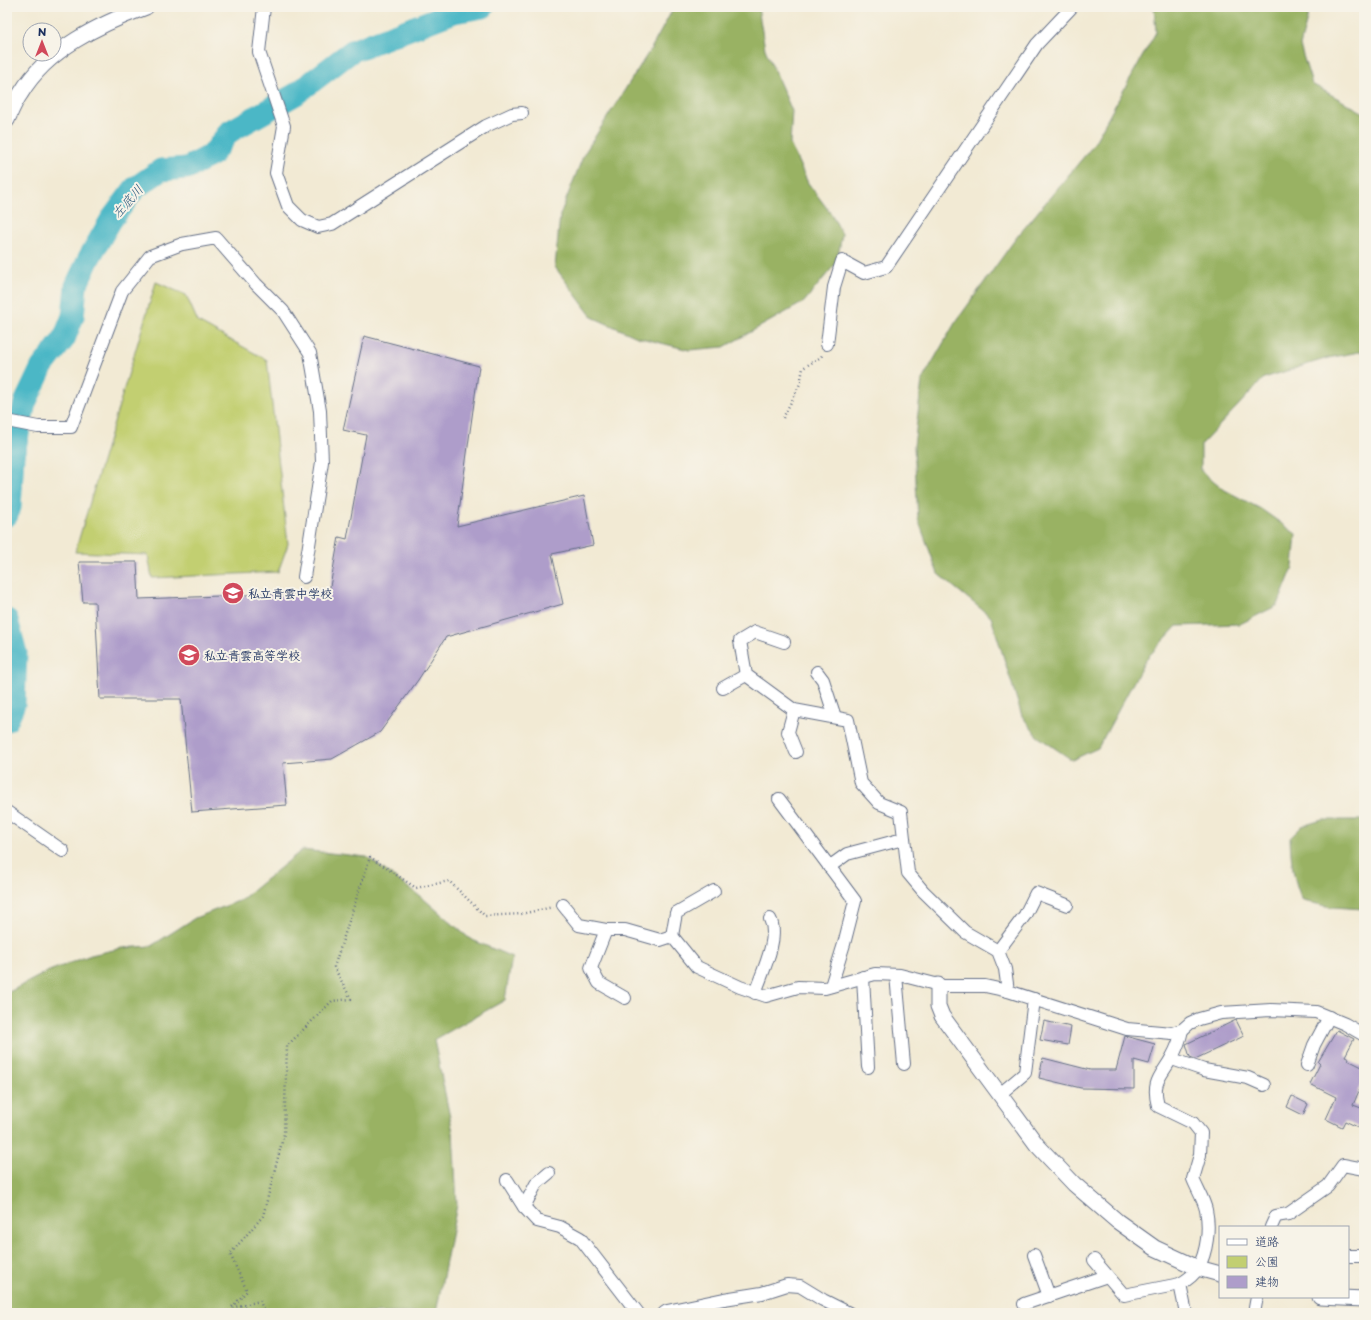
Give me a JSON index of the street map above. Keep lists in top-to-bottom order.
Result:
{
  "water": ["左底川"],
  "places": {
    "school or university": ["私立青雲中学校", "私立青雲高等学校"]
  },
  "legend": ["道路", "公園", "建物"],
  "north": "top"
}
